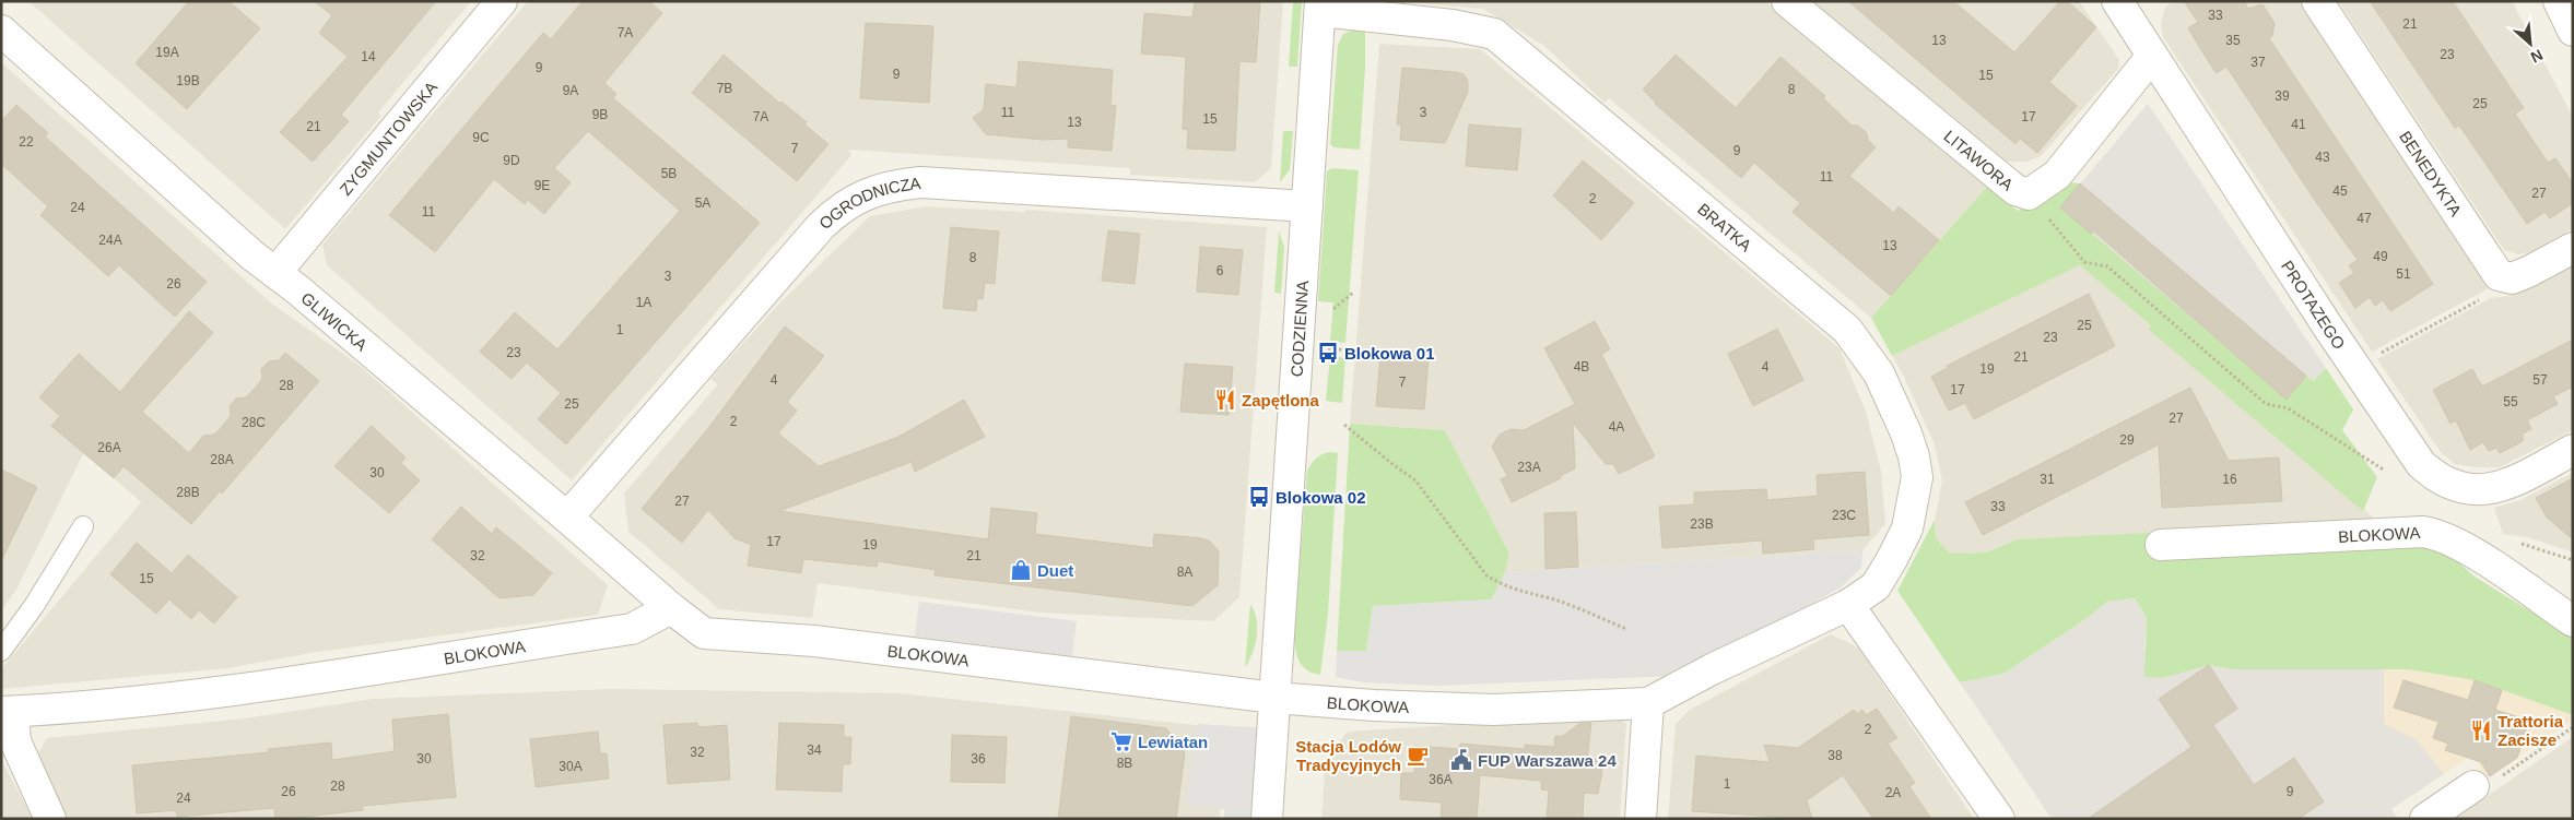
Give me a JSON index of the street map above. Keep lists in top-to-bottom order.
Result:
{
  "streets": {
    "street": [
      "ZYGMUNTOWSKA",
      "LITAWORA",
      "BENEDYKTA",
      "OGRODNICZA",
      "BRATKA",
      "PROTAZEGO",
      "GLIWICKA",
      "CODZIENNA",
      "BLOKOWA"
    ]
  },
  "crossings": [
    ["ZYGMUNTOWSKA", "GLIWICKA"],
    ["LITAWORA", "PROTAZEGO"],
    ["OGRODNICZA", "GLIWICKA"],
    ["OGRODNICZA", "CODZIENNA"],
    ["BRATKA", "CODZIENNA"],
    ["BRATKA", "BLOKOWA"],
    ["GLIWICKA", "BLOKOWA"],
    ["CODZIENNA", "BLOKOWA"]
  ],
  "places": {
    "bus stop": ["Blokowa 01", "Blokowa 02"],
    "restaurant": ["Zapętlona", "Trattoria Zacisze"],
    "shop": ["Duet"],
    "supermarket": ["Lewiatan"],
    "cafe": ["Stacja Lodów Tradycyjnych"],
    "public building": ["FUP Warszawa 24"]
  },
  "house_numbers": [
    "33",
    "21",
    "7A",
    "13",
    "35",
    "19A",
    "23",
    "14",
    "37",
    "9",
    "9",
    "15",
    "19B",
    "7B",
    "8",
    "9A",
    "39",
    "25",
    "11",
    "3",
    "9B",
    "7A",
    "17",
    "15",
    "13",
    "41",
    "21",
    "9C",
    "22",
    "7",
    "9",
    "43",
    "9D",
    "5B",
    "11",
    "9E",
    "45",
    "27",
    "2",
    "5A",
    "24",
    "11",
    "47",
    "24A",
    "13",
    "49",
    "8",
    "6",
    "51",
    "3",
    "26",
    "1A",
    "25",
    "1",
    "23",
    "23",
    "21",
    "4B",
    "4",
    "19",
    "4",
    "57",
    "7",
    "28",
    "17",
    "55",
    "25",
    "27",
    "2",
    "28C",
    "4A",
    "29",
    "26A",
    "28A",
    "23A",
    "30",
    "31",
    "16",
    "28B",
    "27",
    "33",
    "23C",
    "23B",
    "17",
    "19",
    "32",
    "21",
    "8A",
    "15",
    "2",
    "34",
    "32",
    "38",
    "30",
    "36",
    "8B",
    "30A",
    "36A",
    "1",
    "28",
    "26",
    "9",
    "2A",
    "24"
  ],
  "north": "bottom right"
}
